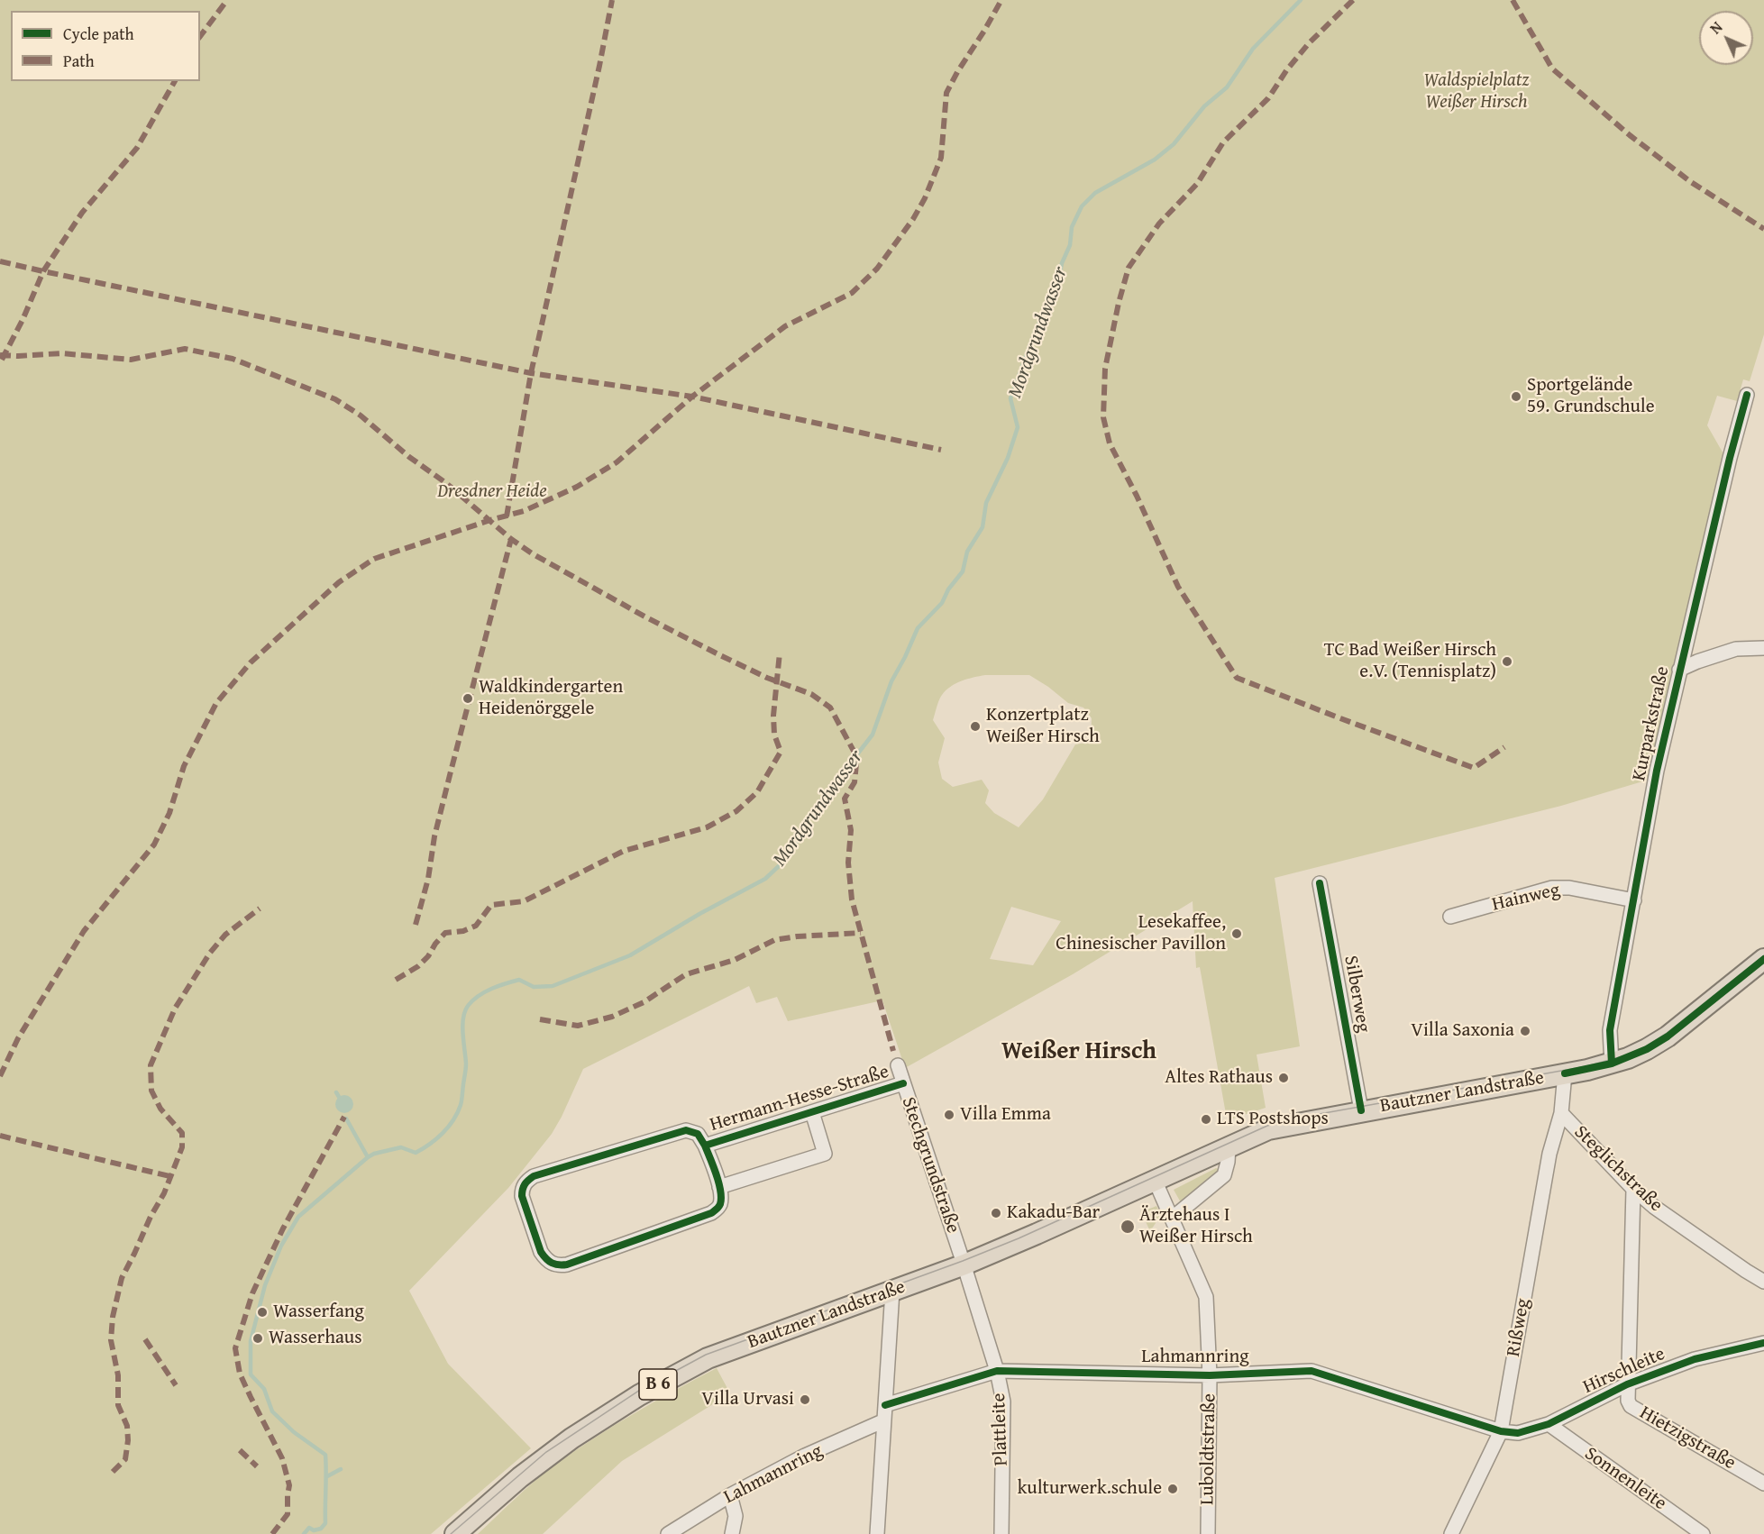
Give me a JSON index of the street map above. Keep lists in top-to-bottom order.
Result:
{
  "streets": {
    "main road": ["Bautzner Landstraße", "B 6"],
    "street": [
      "Kurparkstraße",
      "Hainweg",
      "Silberweg",
      "Hermann-Hesse-Straße",
      "Stechgrundstraße",
      "Steglichstraße",
      "Rißweg",
      "Lahmannring",
      "Hirschleite",
      "Plattleite",
      "Hietzigstraße",
      "Luboldtstraße",
      "Sonnenleite"
    ]
  },
  "crossings": [
    ["Kurparkstraße", "Hainweg"],
    ["Kurparkstraße", "Bautzner Landstraße"],
    ["Silberweg", "Bautzner Landstraße"],
    ["Bautzner Landstraße", "Stechgrundstraße"],
    ["Bautzner Landstraße", "Steglichstraße"],
    ["Bautzner Landstraße", "Plattleite"],
    ["Bautzner Landstraße", "Luboldtstraße"],
    ["Hermann-Hesse-Straße", "Stechgrundstraße"],
    ["Stechgrundstraße", "Plattleite"],
    ["Steglichstraße", "Rißweg"],
    ["Steglichstraße", "Hietzigstraße"],
    ["Rißweg", "Lahmannring"],
    ["Rißweg", "Hirschleite"],
    ["Lahmannring", "Hirschleite"],
    ["Lahmannring", "Plattleite"],
    ["Lahmannring", "Luboldtstraße"],
    ["Hirschleite", "Hietzigstraße"],
    ["Hirschleite", "Sonnenleite"]
  ],
  "districts": ["Weißer Hirsch"],
  "water": ["Mordgrundwasser"],
  "parks": ["Waldspielplatz Weißer Hirsch", "Dresdner Heide"],
  "places": [
    "Sportgelände 59. Grundschule",
    "TC Bad Weißer Hirsch e.V. (Tennisplatz)",
    "Waldkindergarten Heidenörggele",
    "Konzertplatz Weißer Hirsch",
    "Lesekaffee, Chinesischer Pavillon",
    "Villa Saxonia",
    "Altes Rathaus",
    "Villa Emma",
    "LTS Postshops",
    "Kakadu-Bar",
    "Ärztehaus I Weißer Hirsch",
    "Wasserfang",
    "Wasserhaus",
    "Villa Urvasi",
    "kulturwerk.schule"
  ],
  "legend": ["Cycle path", "Path"],
  "north": "top left"
}
